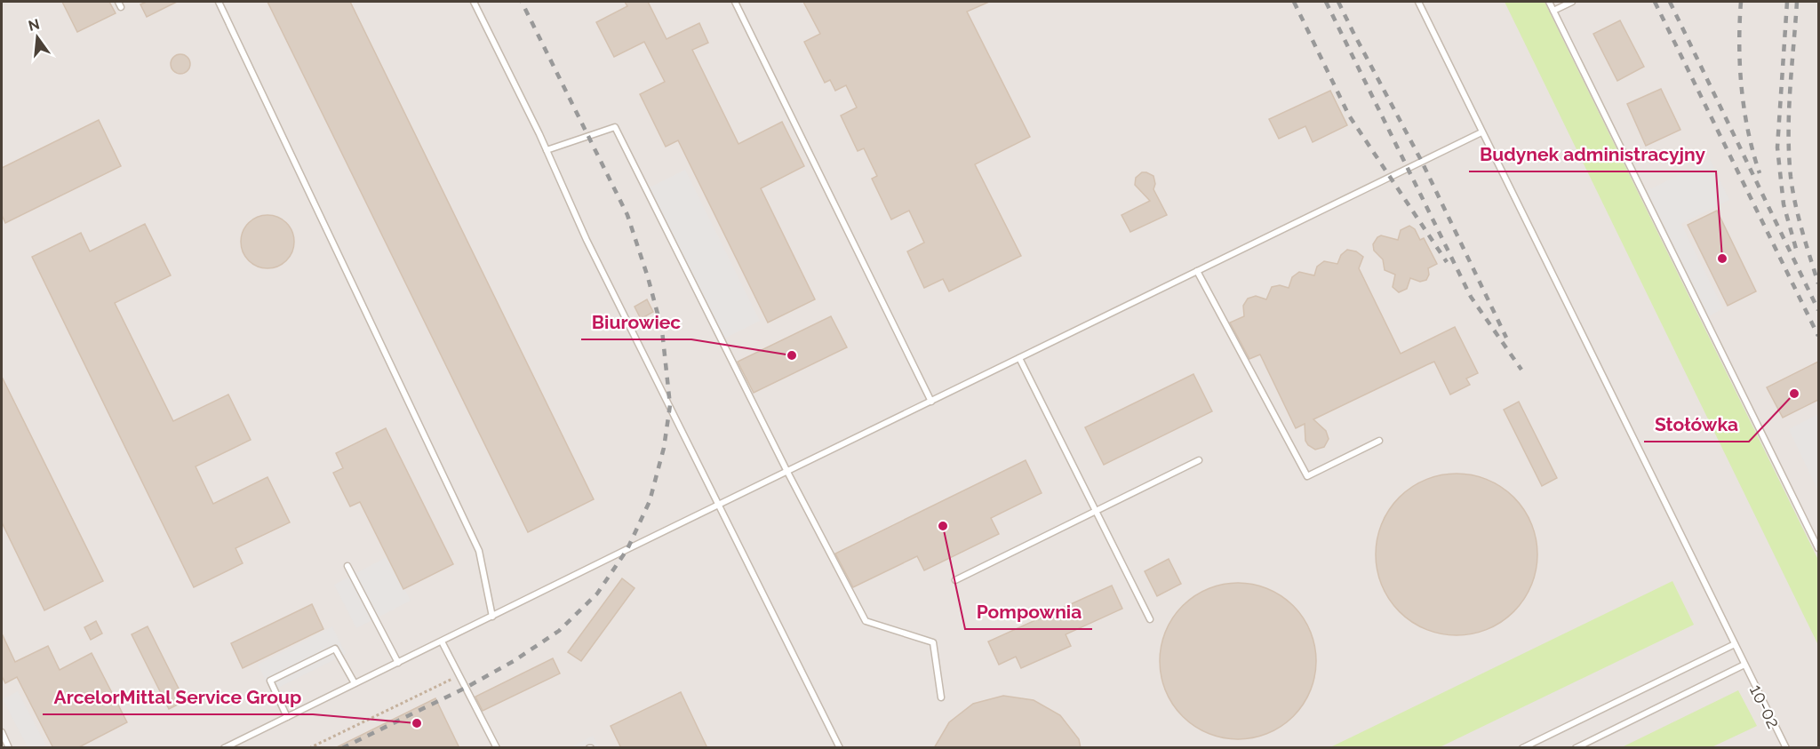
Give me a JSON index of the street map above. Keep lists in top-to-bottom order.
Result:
{
  "streets": {
    "lane": ["10-02"]
  },
  "places": [
    "Budynek administracyjny",
    "Biurowiec",
    "Stołówka",
    "Pompownia",
    "ArcelorMittal Service Group"
  ],
  "north": "top"
}
